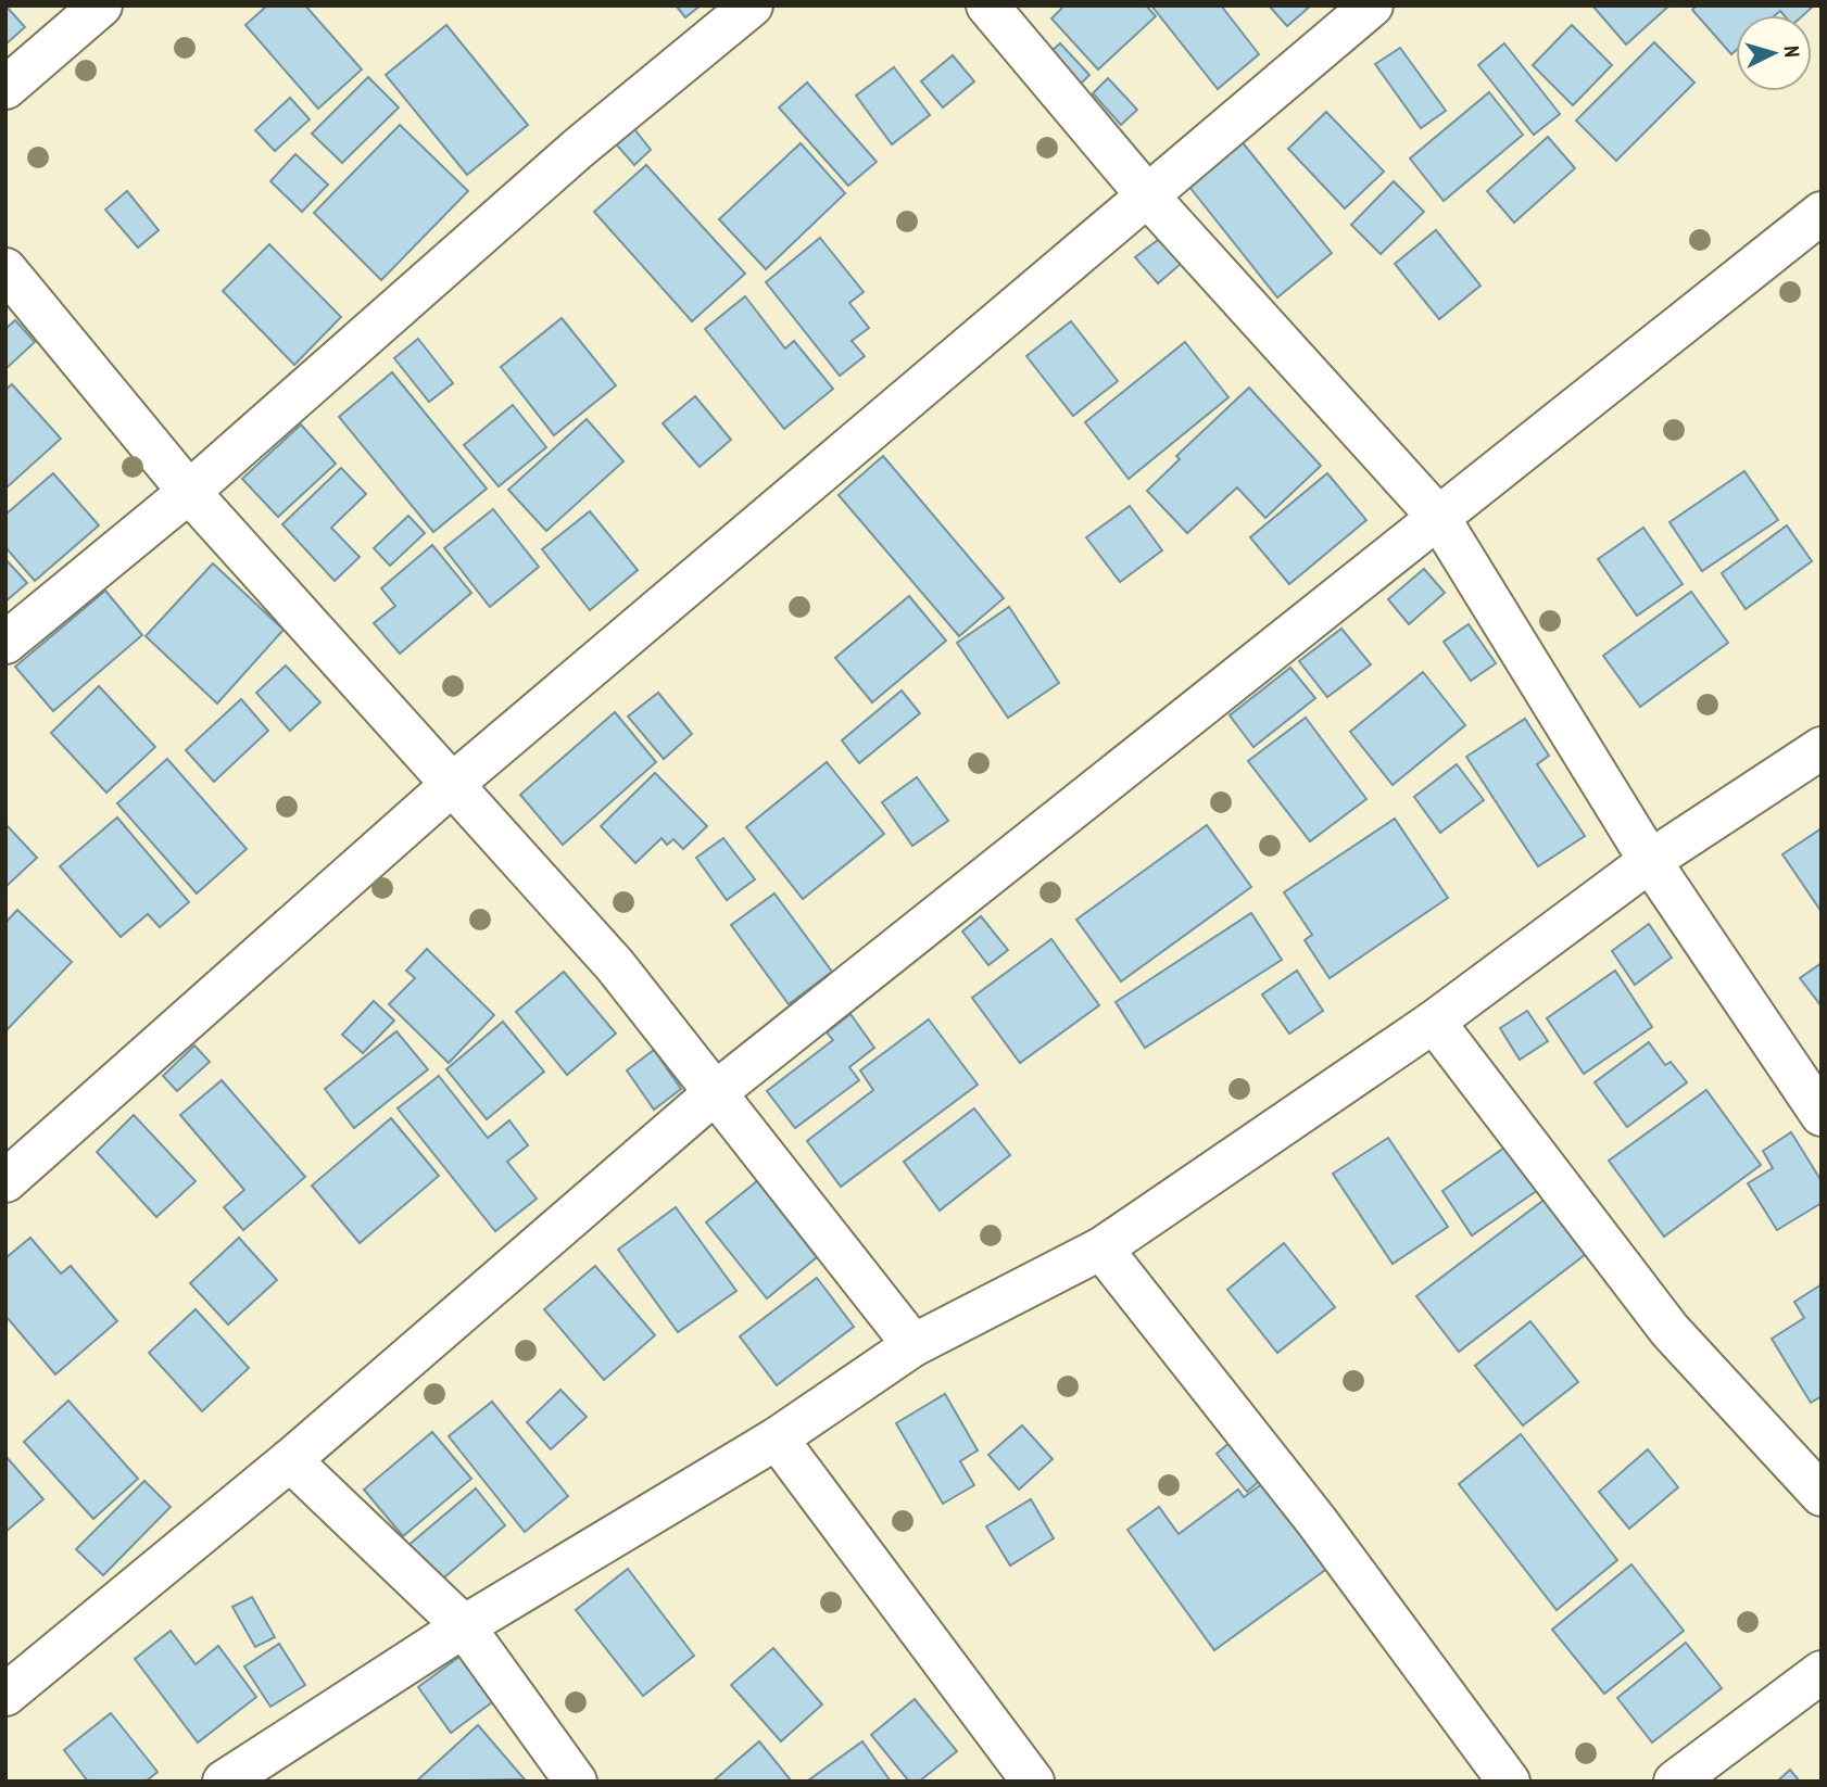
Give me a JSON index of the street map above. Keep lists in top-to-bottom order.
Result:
{
  "north": "right"
}
